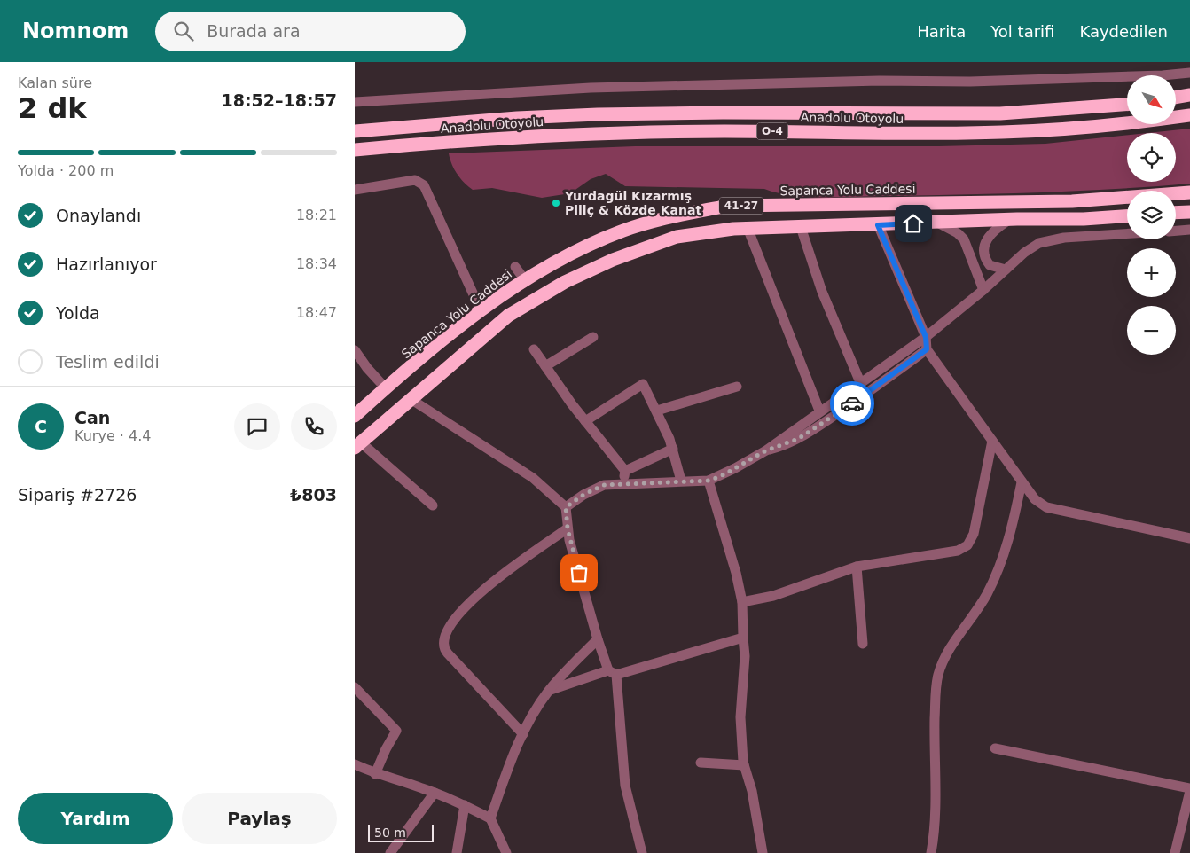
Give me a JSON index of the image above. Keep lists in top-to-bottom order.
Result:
{
  "streets": {
    "highway": [
      "Anadolu Otoyolu",
      "O-4",
      "Sapanca Yolu Caddesi",
      "41-27"
    ]
  },
  "places": ["Yurdagül Kızarmış Piliç & Közde Kanat"],
  "scale_bar": "50 m",
  "north": "bottom right",
  "page": {
    "header": "Nomnom",
    "search": "Burada ara",
    "nav": ["Harita", "Yol tarifi", "Kaydedilen"],
    "heading": ["2 dk", "Kalan süre", "18:52–18:57"],
    "panel": [
      "Can",
      "Kurye · 4.4",
      "Sipariş #2726",
      "₺803"
    ],
    "map_buttons": ["+", "−"],
    "bar": "Yolda · 200 m",
    "list": [
      ["Onaylandı", "18:21"],
      ["Hazırlanıyor", "18:34"],
      ["Yolda", "18:47"],
      "Teslim edildi"
    ],
    "round": "C",
    "buttons": ["Yardım", "Paylaş"],
    "scale": "50 m"
  }
}
